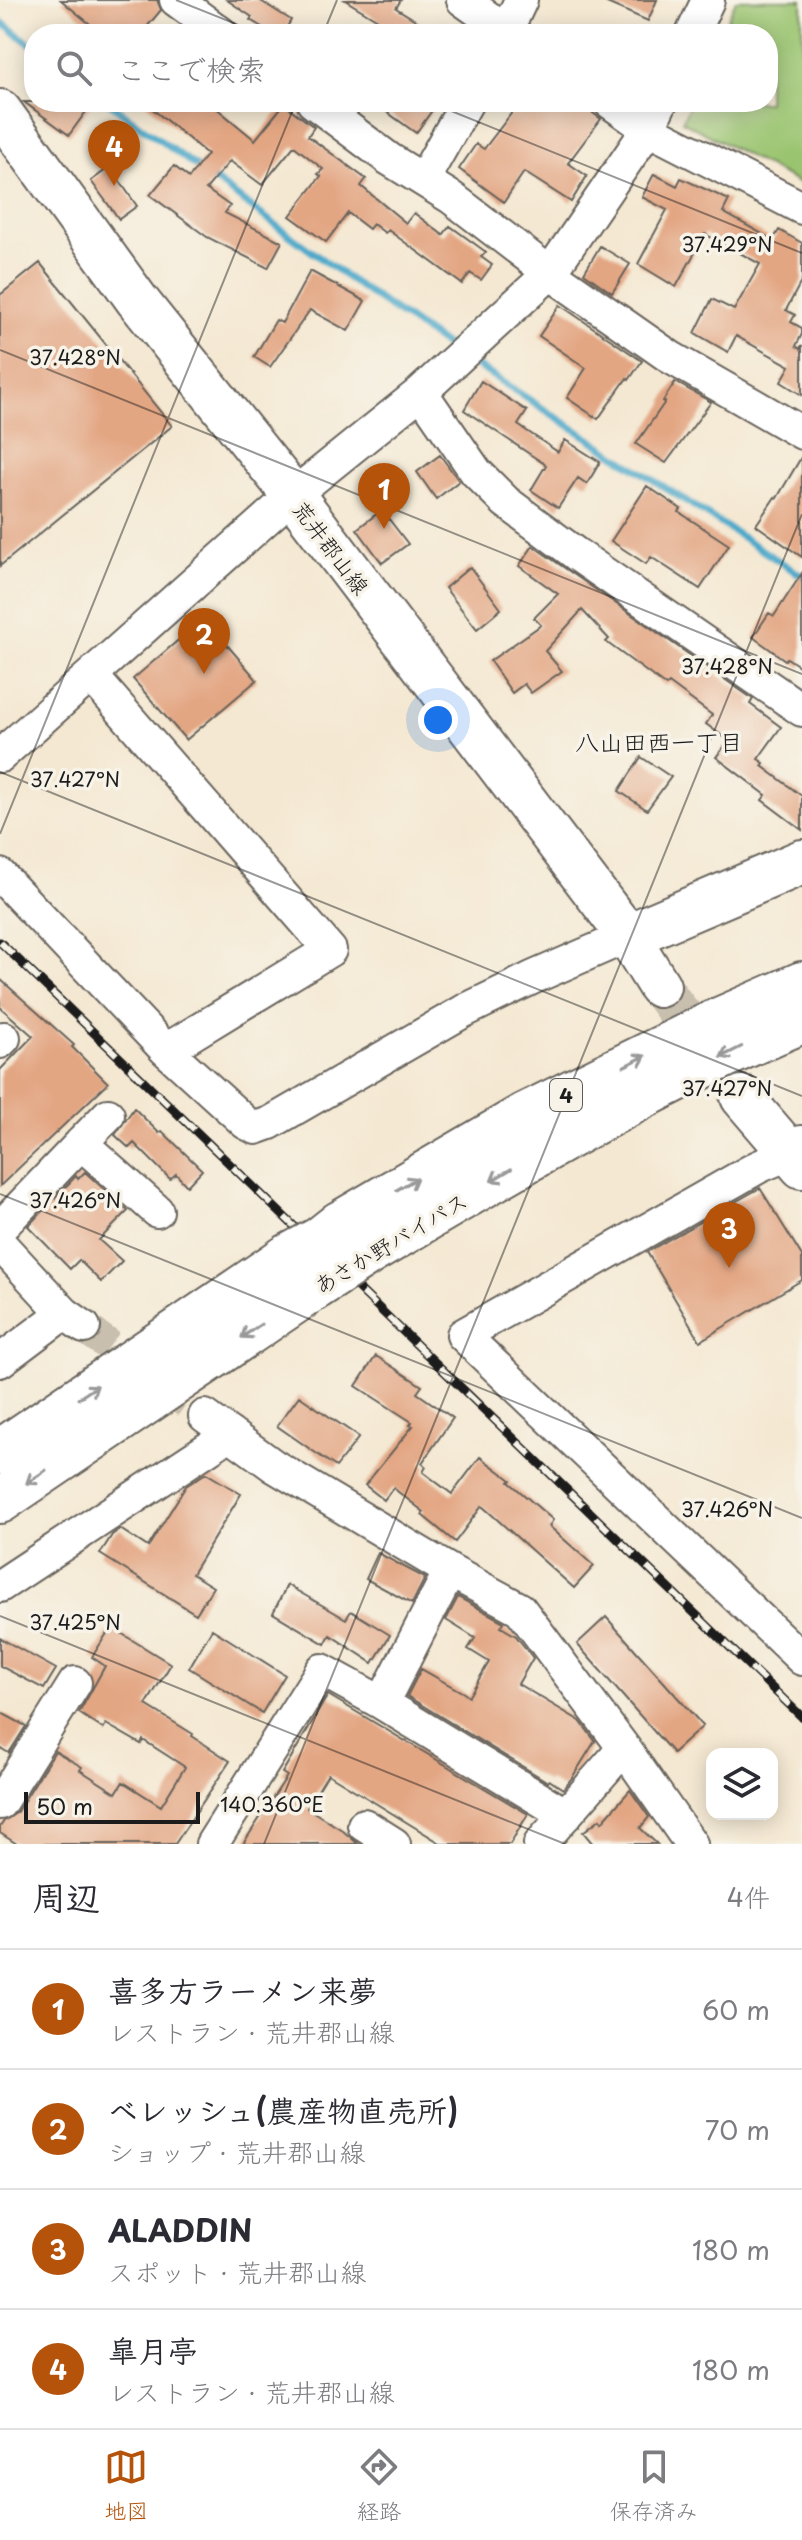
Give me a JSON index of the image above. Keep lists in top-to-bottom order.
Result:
{
  "streets": {
    "highway": ["4", "あさか野バイパス"],
    "main road": ["荒井郡山線"]
  },
  "districts": ["八山田西一丁目"],
  "scale_bar": "50 m",
  "page": {
    "search": "ここで検索",
    "pins": [
      "4",
      "1",
      "2",
      "3"
    ],
    "scale": "50 m",
    "heading": ["周辺", "4件"],
    "list": [
      {
        "mark": "1",
        "name": "喜多方ラーメン来夢",
        "note": "レストラン · 荒井郡山線",
        "value": "60 m"
      },
      {
        "mark": "2",
        "name": "ベレッシュ(農産物直売所)",
        "note": "ショップ · 荒井郡山線",
        "value": "70 m"
      },
      {
        "mark": "3",
        "name": "ALADDIN",
        "note": "スポット · 荒井郡山線",
        "value": "180 m"
      },
      {
        "mark": "4",
        "name": "皐月亭",
        "note": "レストラン · 荒井郡山線",
        "value": "180 m"
      }
    ],
    "nav": ["地図", "経路", "保存済み"]
  },
  "coordinates": [
    "37.429°N",
    "37.428°N",
    "37.427°N",
    "37.426°N",
    "37.425°N",
    "140.360°E"
  ]
}
